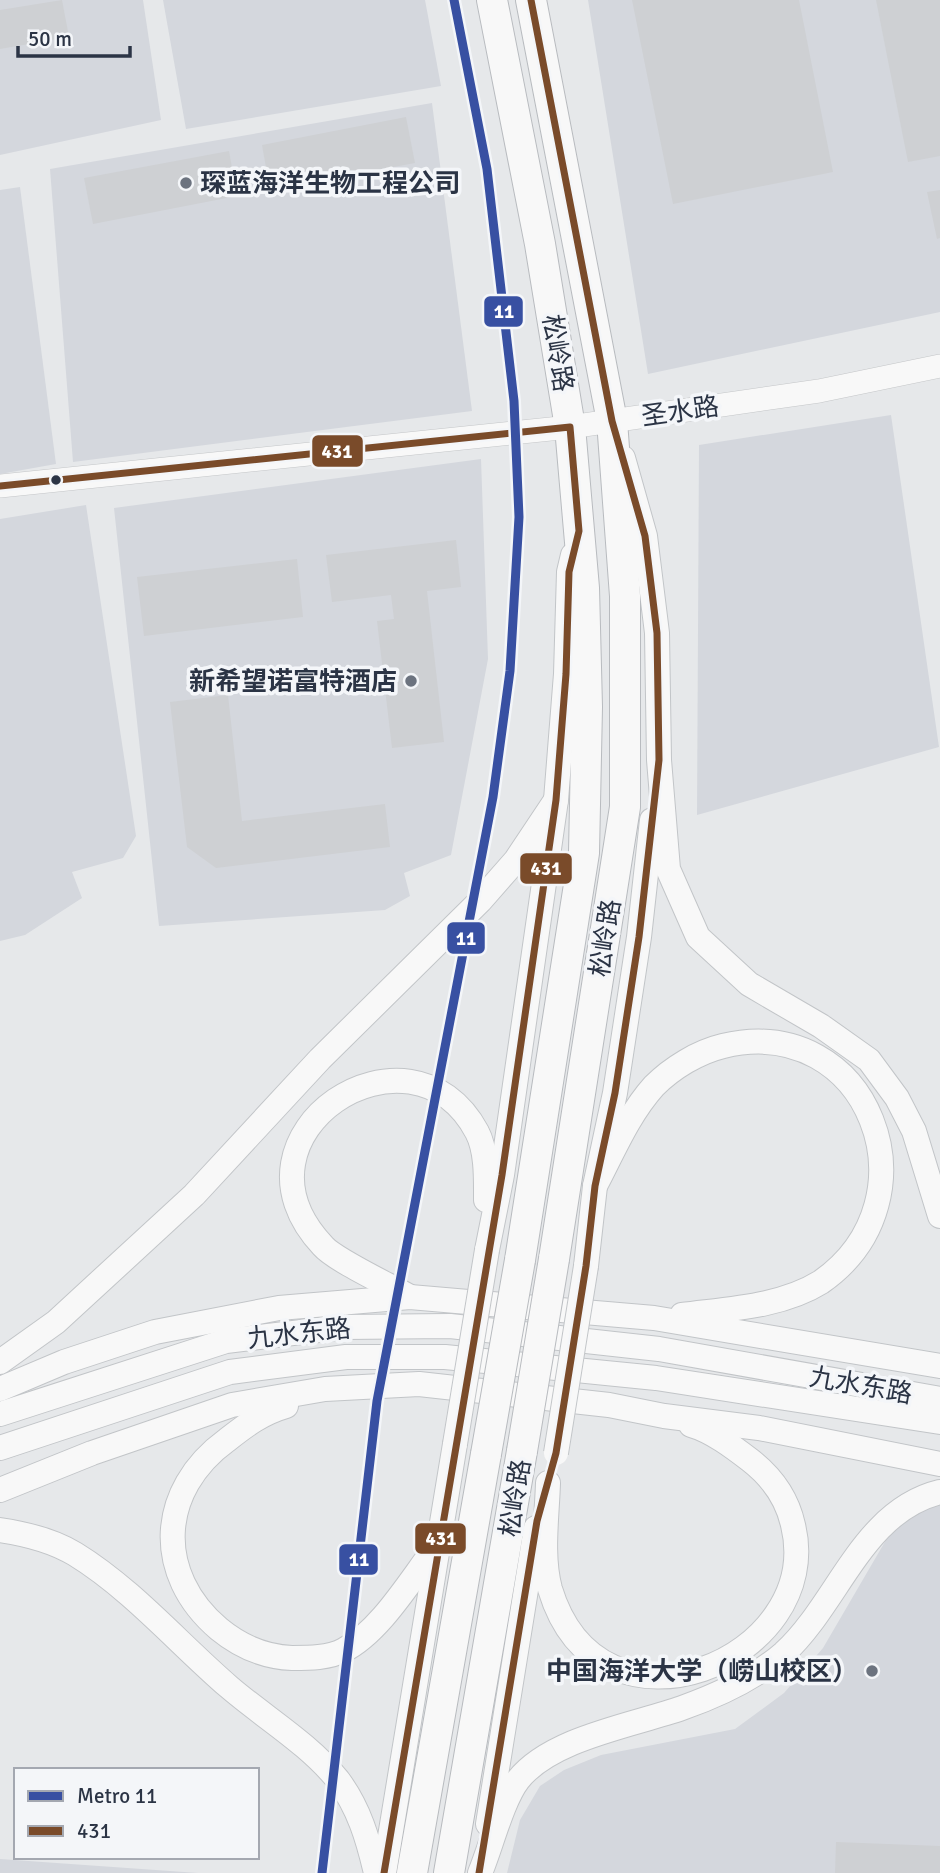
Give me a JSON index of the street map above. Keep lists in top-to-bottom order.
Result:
{
  "streets": {
    "highway": ["松岭路"],
    "main road": ["九水东路"],
    "street": ["圣水路"]
  },
  "crossings": [
    ["松岭路", "圣水路"]
  ],
  "places": ["琛蓝海洋生物工程公司", "新希望诺富特酒店", "中国海洋大学（崂山校区）"],
  "lines": ["metro line 11", "transit line 431"],
  "legend": ["Metro 11", "431"],
  "scale_bar": "50 m"
}
